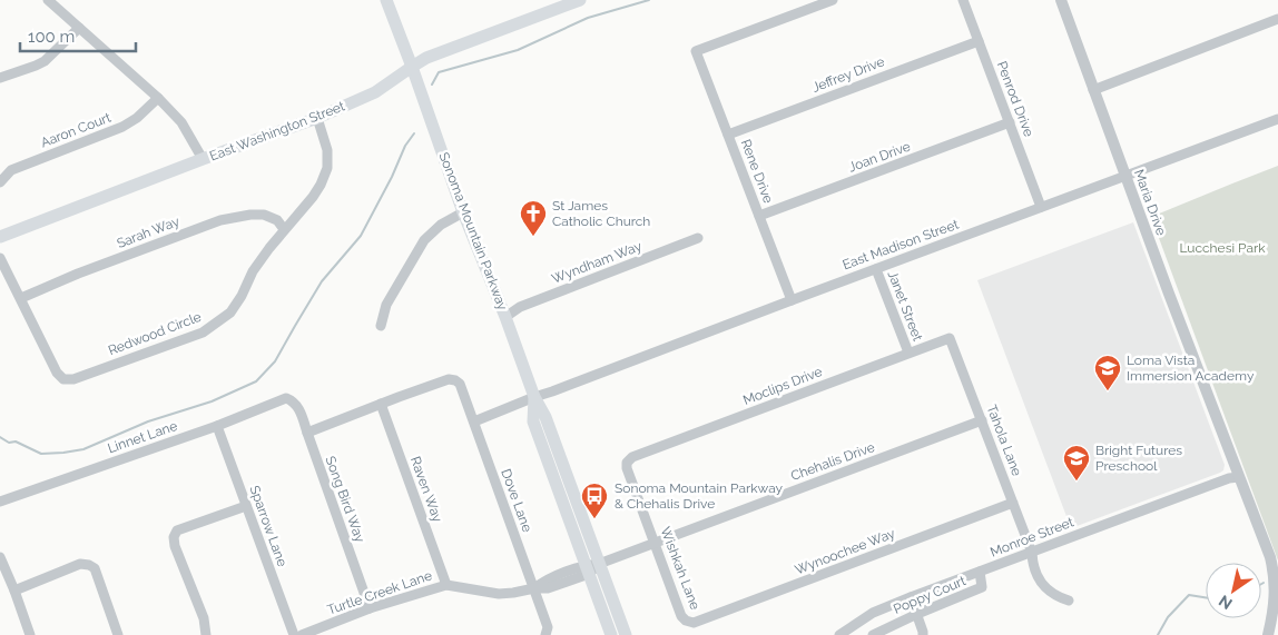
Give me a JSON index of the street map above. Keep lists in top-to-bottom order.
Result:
{
  "streets": {
    "main road": ["East Washington Street", "Sonoma Mountain Parkway"],
    "street": [
      "Jeffrey Drive",
      "Penrod Drive",
      "Aaron Court",
      "Joan Drive",
      "Rene Drive",
      "Maria Drive",
      "Sarah Way",
      "East Madison Street",
      "Wyndham Way",
      "Janet Street",
      "Redwood Circle",
      "Moclips Drive",
      "Linnet Lane",
      "Tahola Lane",
      "Chehalis Drive",
      "Raven Way",
      "Song Bird Way",
      "Dove Lane",
      "Sparrow Lane",
      "Monroe Street",
      "Wynoochee Way",
      "Wishkah Lane",
      "Turtle Creek Lane",
      "Poppy Court"
    ]
  },
  "crossings": [
    ["Jeffrey Drive", "Penrod Drive"],
    ["Jeffrey Drive", "Rene Drive"],
    ["Penrod Drive", "Joan Drive"],
    ["Penrod Drive", "East Madison Street"],
    ["East Washington Street", "Sonoma Mountain Parkway"],
    ["East Washington Street", "Redwood Circle"],
    ["Joan Drive", "Rene Drive"],
    ["Rene Drive", "East Madison Street"],
    ["Maria Drive", "East Madison Street"],
    ["Maria Drive", "Monroe Street"],
    ["Sonoma Mountain Parkway", "East Madison Street"],
    ["Sonoma Mountain Parkway", "Wyndham Way"],
    ["Sonoma Mountain Parkway", "Chehalis Drive"],
    ["Sonoma Mountain Parkway", "Turtle Creek Lane"],
    ["Sarah Way", "Redwood Circle"],
    ["East Madison Street", "Janet Street"],
    ["Janet Street", "Moclips Drive"],
    ["Moclips Drive", "Tahola Lane"],
    ["Moclips Drive", "Wishkah Lane"],
    ["Linnet Lane", "Song Bird Way"],
    ["Linnet Lane", "Sparrow Lane"],
    ["Tahola Lane", "Chehalis Drive"],
    ["Tahola Lane", "Monroe Street"],
    ["Tahola Lane", "Wynoochee Way"],
    ["Chehalis Drive", "Wishkah Lane"],
    ["Chehalis Drive", "Turtle Creek Lane"],
    ["Raven Way", "Turtle Creek Lane"],
    ["Song Bird Way", "Turtle Creek Lane"],
    ["Dove Lane", "Turtle Creek Lane"],
    ["Monroe Street", "Poppy Court"],
    ["Wynoochee Way", "Wishkah Lane"]
  ],
  "parks": ["Lucchesi Park"],
  "places": {
    "church": ["St James Catholic Church"],
    "school or university": ["Loma Vista Immersion Academy", "Bright Futures Preschool"],
    "bus stop": ["Sonoma Mountain Parkway & Chehalis Drive"]
  },
  "scale_bar": "100 m",
  "north": "bottom left"
}
